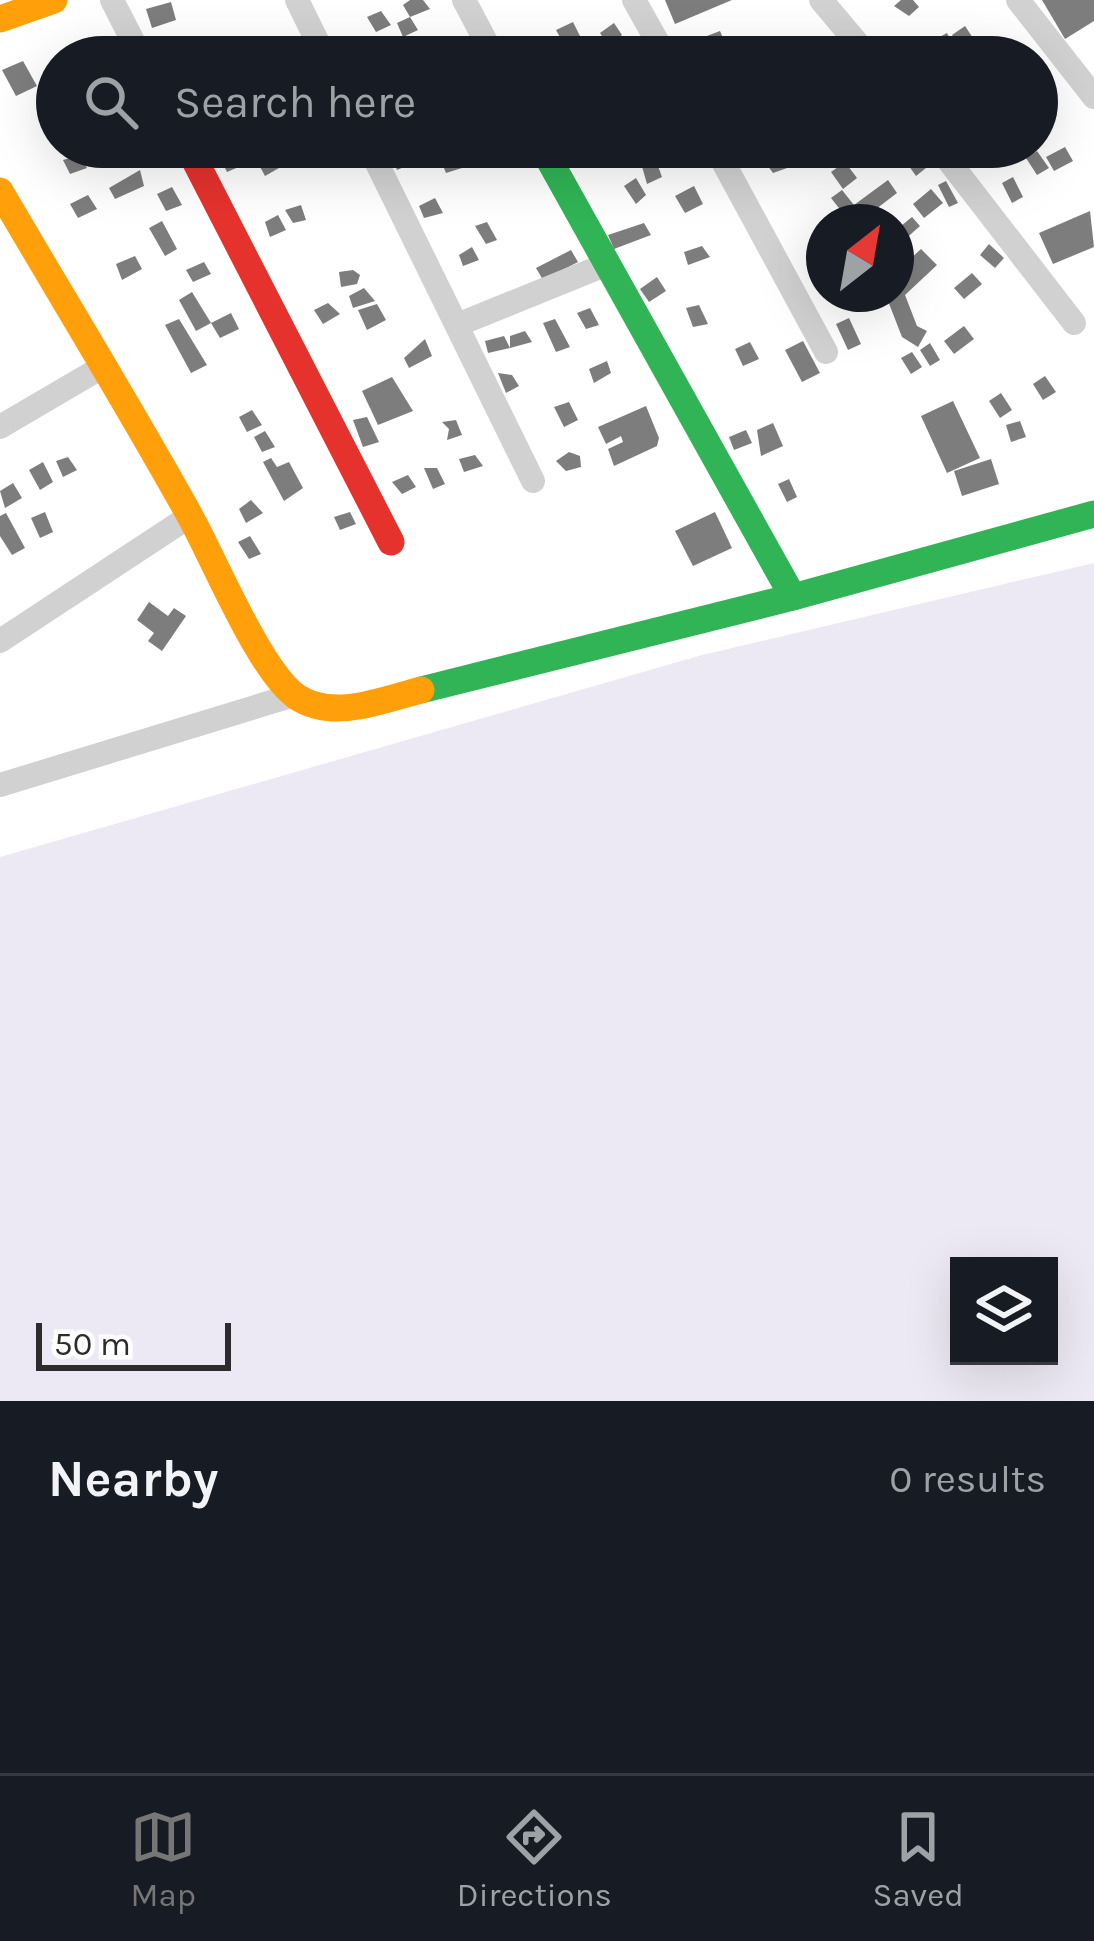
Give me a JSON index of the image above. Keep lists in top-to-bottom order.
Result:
{
  "scale_bar": "50 m",
  "north": "top right",
  "page": {
    "search": "Search here",
    "scale": "50 m",
    "heading": ["Nearby", "0 results"],
    "nav": ["Map", "Directions", "Saved"]
  }
}
